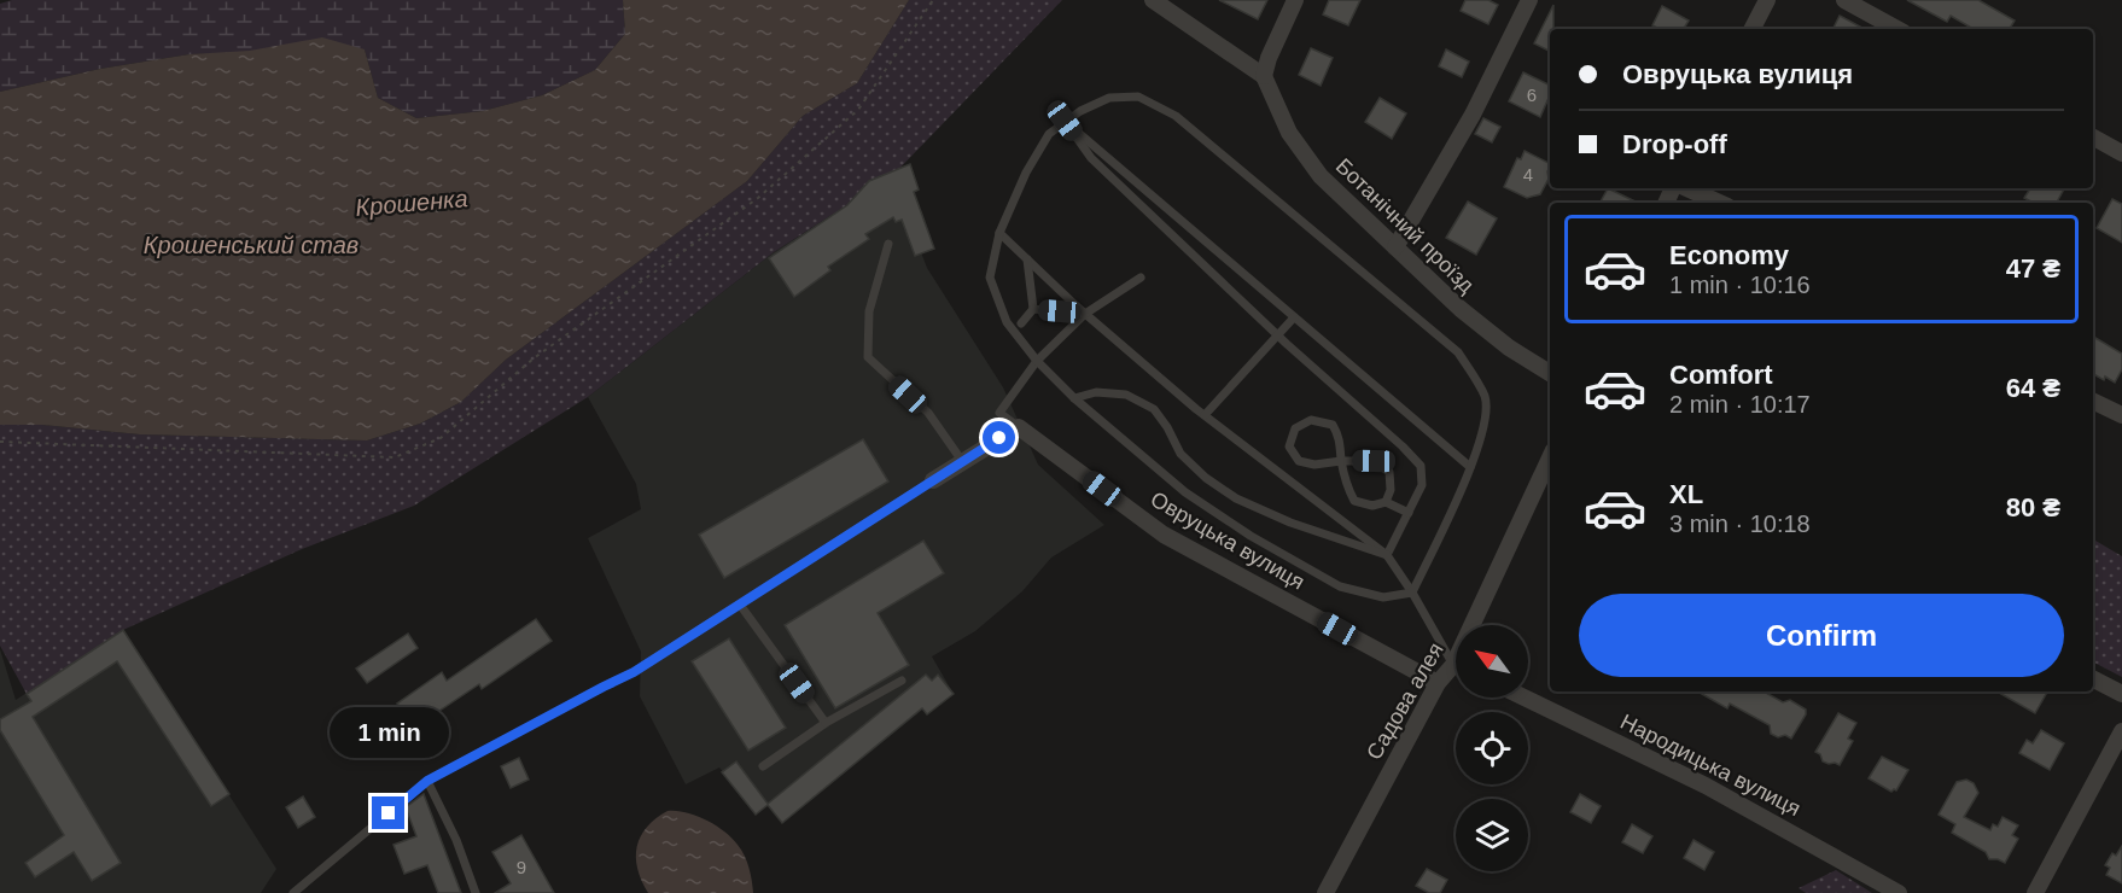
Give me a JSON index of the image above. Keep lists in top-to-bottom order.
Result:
{
  "streets": {
    "street": [
      "Ботанічний проїзд",
      "Овруцька вулиця",
      "Садова алея",
      "Народицька вулиця"
    ]
  },
  "crossings": [
    ["Овруцька вулиця", "Садова алея"]
  ],
  "water": ["Крошенка", "Крошенський став"],
  "house_numbers": ["6", "4", "9"],
  "north": "top left",
  "page": {
    "banner": ["Овруцька вулиця", "Drop-off"],
    "list": [
      {
        "name": "Economy",
        "note": "1 min · 10:16",
        "value": "47 ₴"
      },
      {
        "name": "Comfort",
        "note": "2 min · 10:17",
        "value": "64 ₴"
      },
      {
        "name": "XL",
        "note": "3 min · 10:18",
        "value": "80 ₴"
      }
    ],
    "buttons": "Confirm",
    "bubble": "1 min"
  }
}
